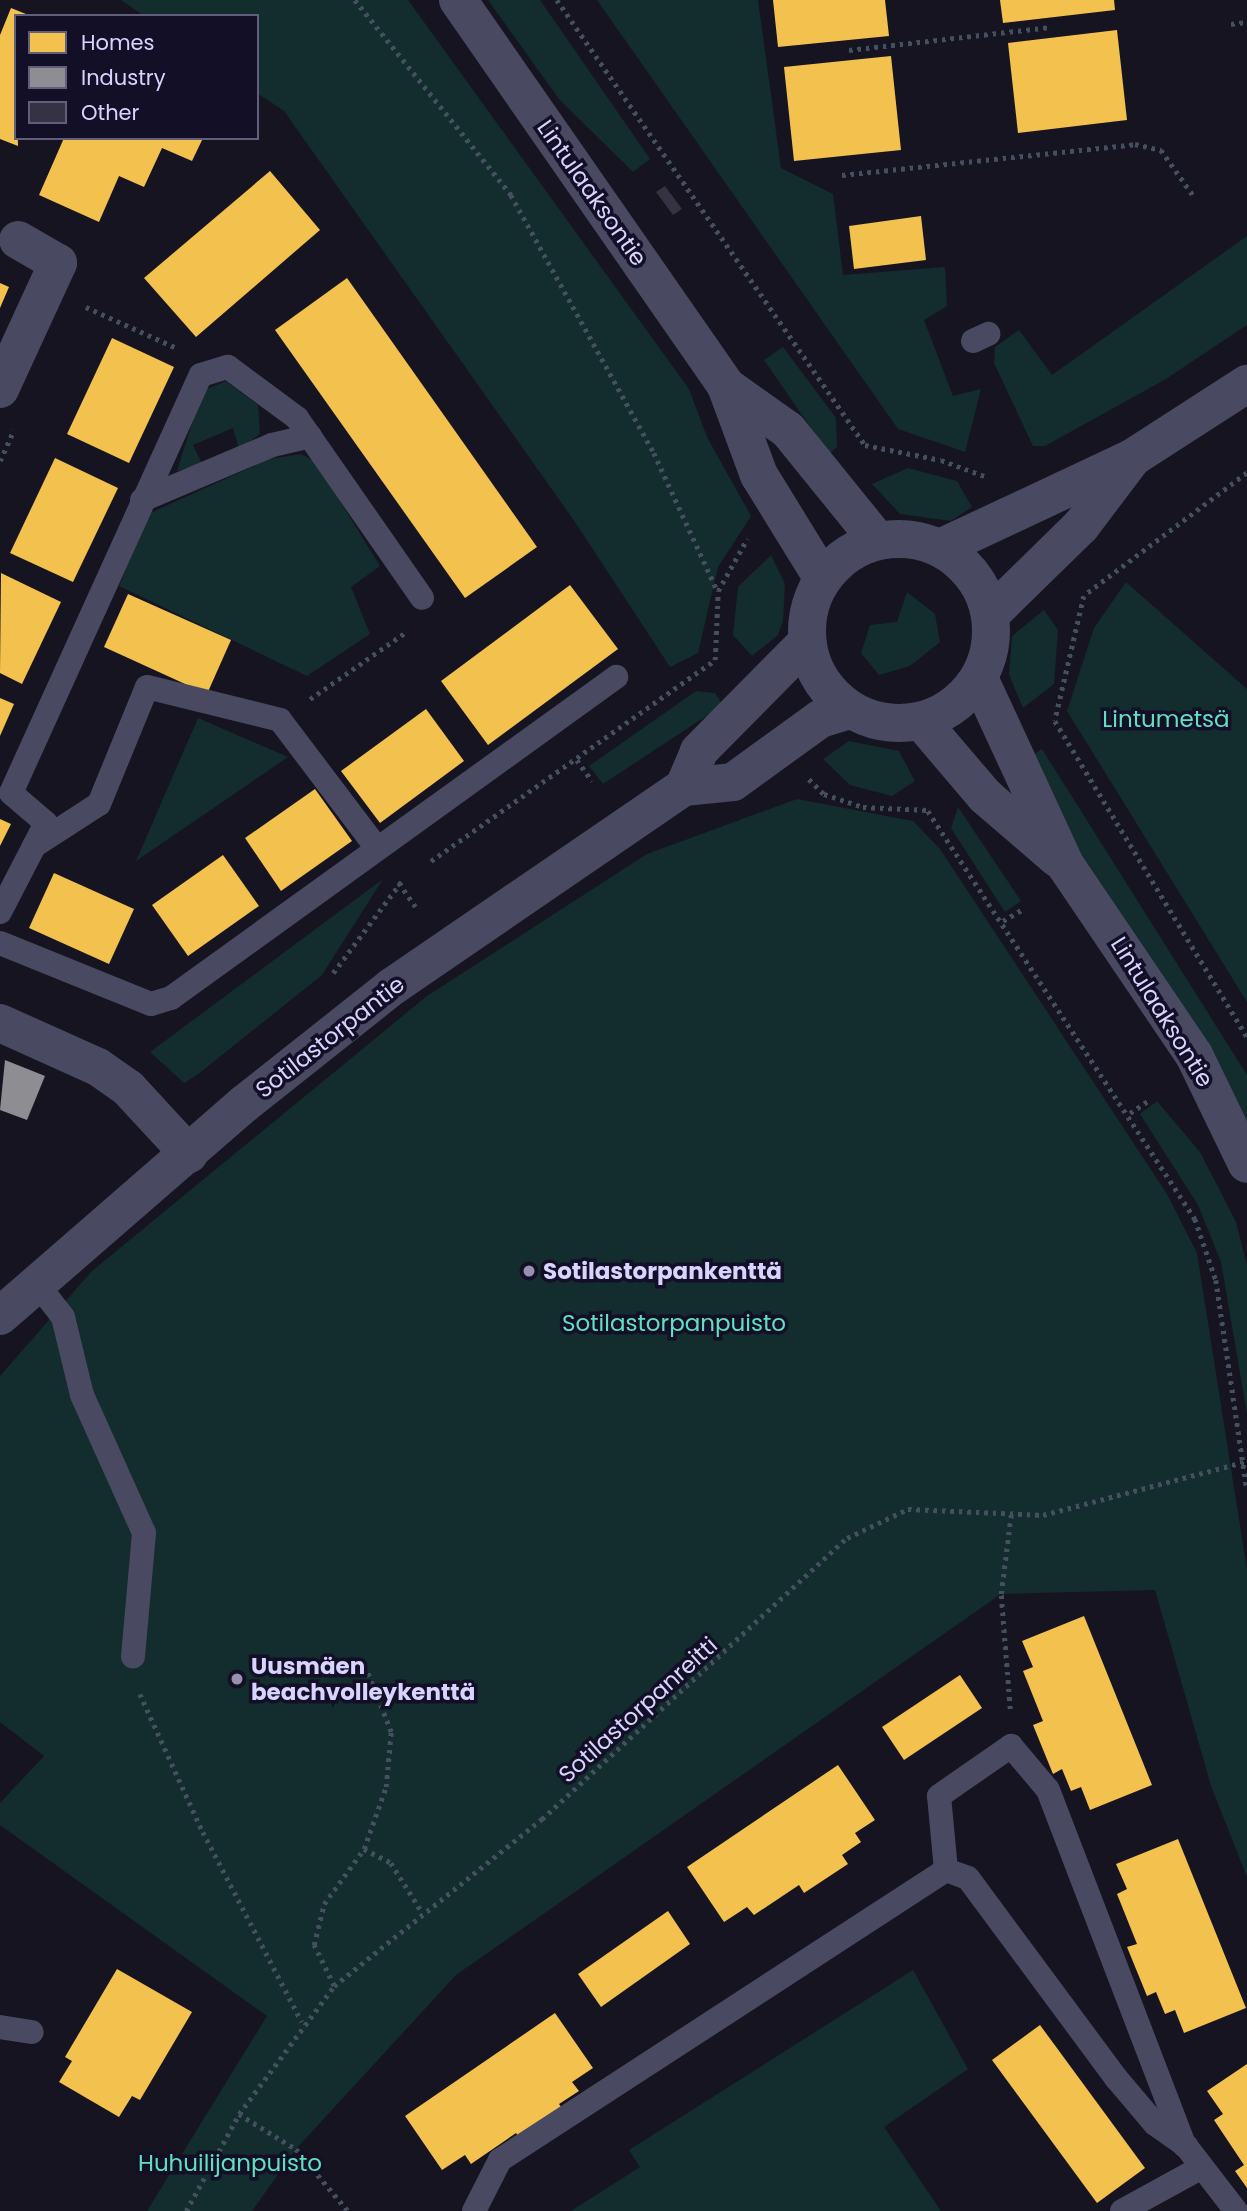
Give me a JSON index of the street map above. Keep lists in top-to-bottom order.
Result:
{
  "streets": {
    "street": ["Lintulaaksontie", "Sotilastorpantie"],
    "path": ["Sotilastorpanreitti"]
  },
  "crossings": [
    ["Lintulaaksontie", "Sotilastorpantie"]
  ],
  "parks": ["Lintumetsä", "Sotilastorpanpuisto", "Huhuilijanpuisto"],
  "places": ["Sotilastorpankenttä", "Uusmäen beachvolleykenttä"],
  "legend": ["Homes", "Industry", "Other"]
}
